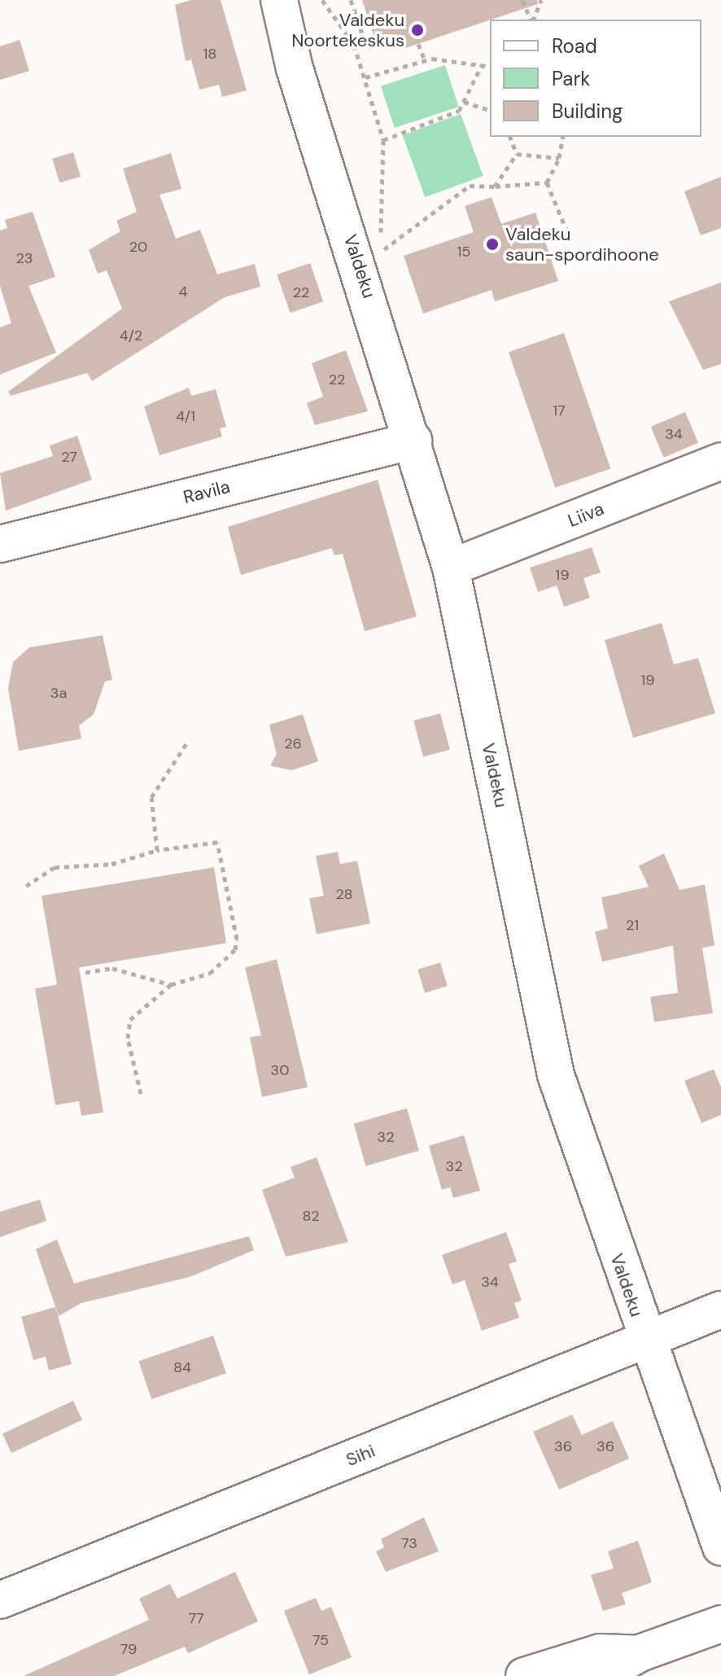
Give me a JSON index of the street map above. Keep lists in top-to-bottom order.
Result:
{
  "streets": {
    "street": [
      "Valdeku",
      "Ravila",
      "Liiva",
      "Sihi"
    ]
  },
  "crossings": [
    ["Valdeku", "Ravila"],
    ["Valdeku", "Liiva"],
    ["Valdeku", "Sihi"]
  ],
  "places": ["Valdeku Noortekeskus", "Valdeku saun-spordihoone"],
  "house_numbers": [
    "18",
    "20",
    "15",
    "23",
    "4",
    "22",
    "4/2",
    "22",
    "17",
    "4/1",
    "34",
    "27",
    "19",
    "19",
    "3a",
    "26",
    "28",
    "21",
    "30",
    "32",
    "32",
    "82",
    "34",
    "84",
    "36",
    "36",
    "73",
    "77",
    "75",
    "79"
  ],
  "legend": ["Road", "Park", "Building"]
}
